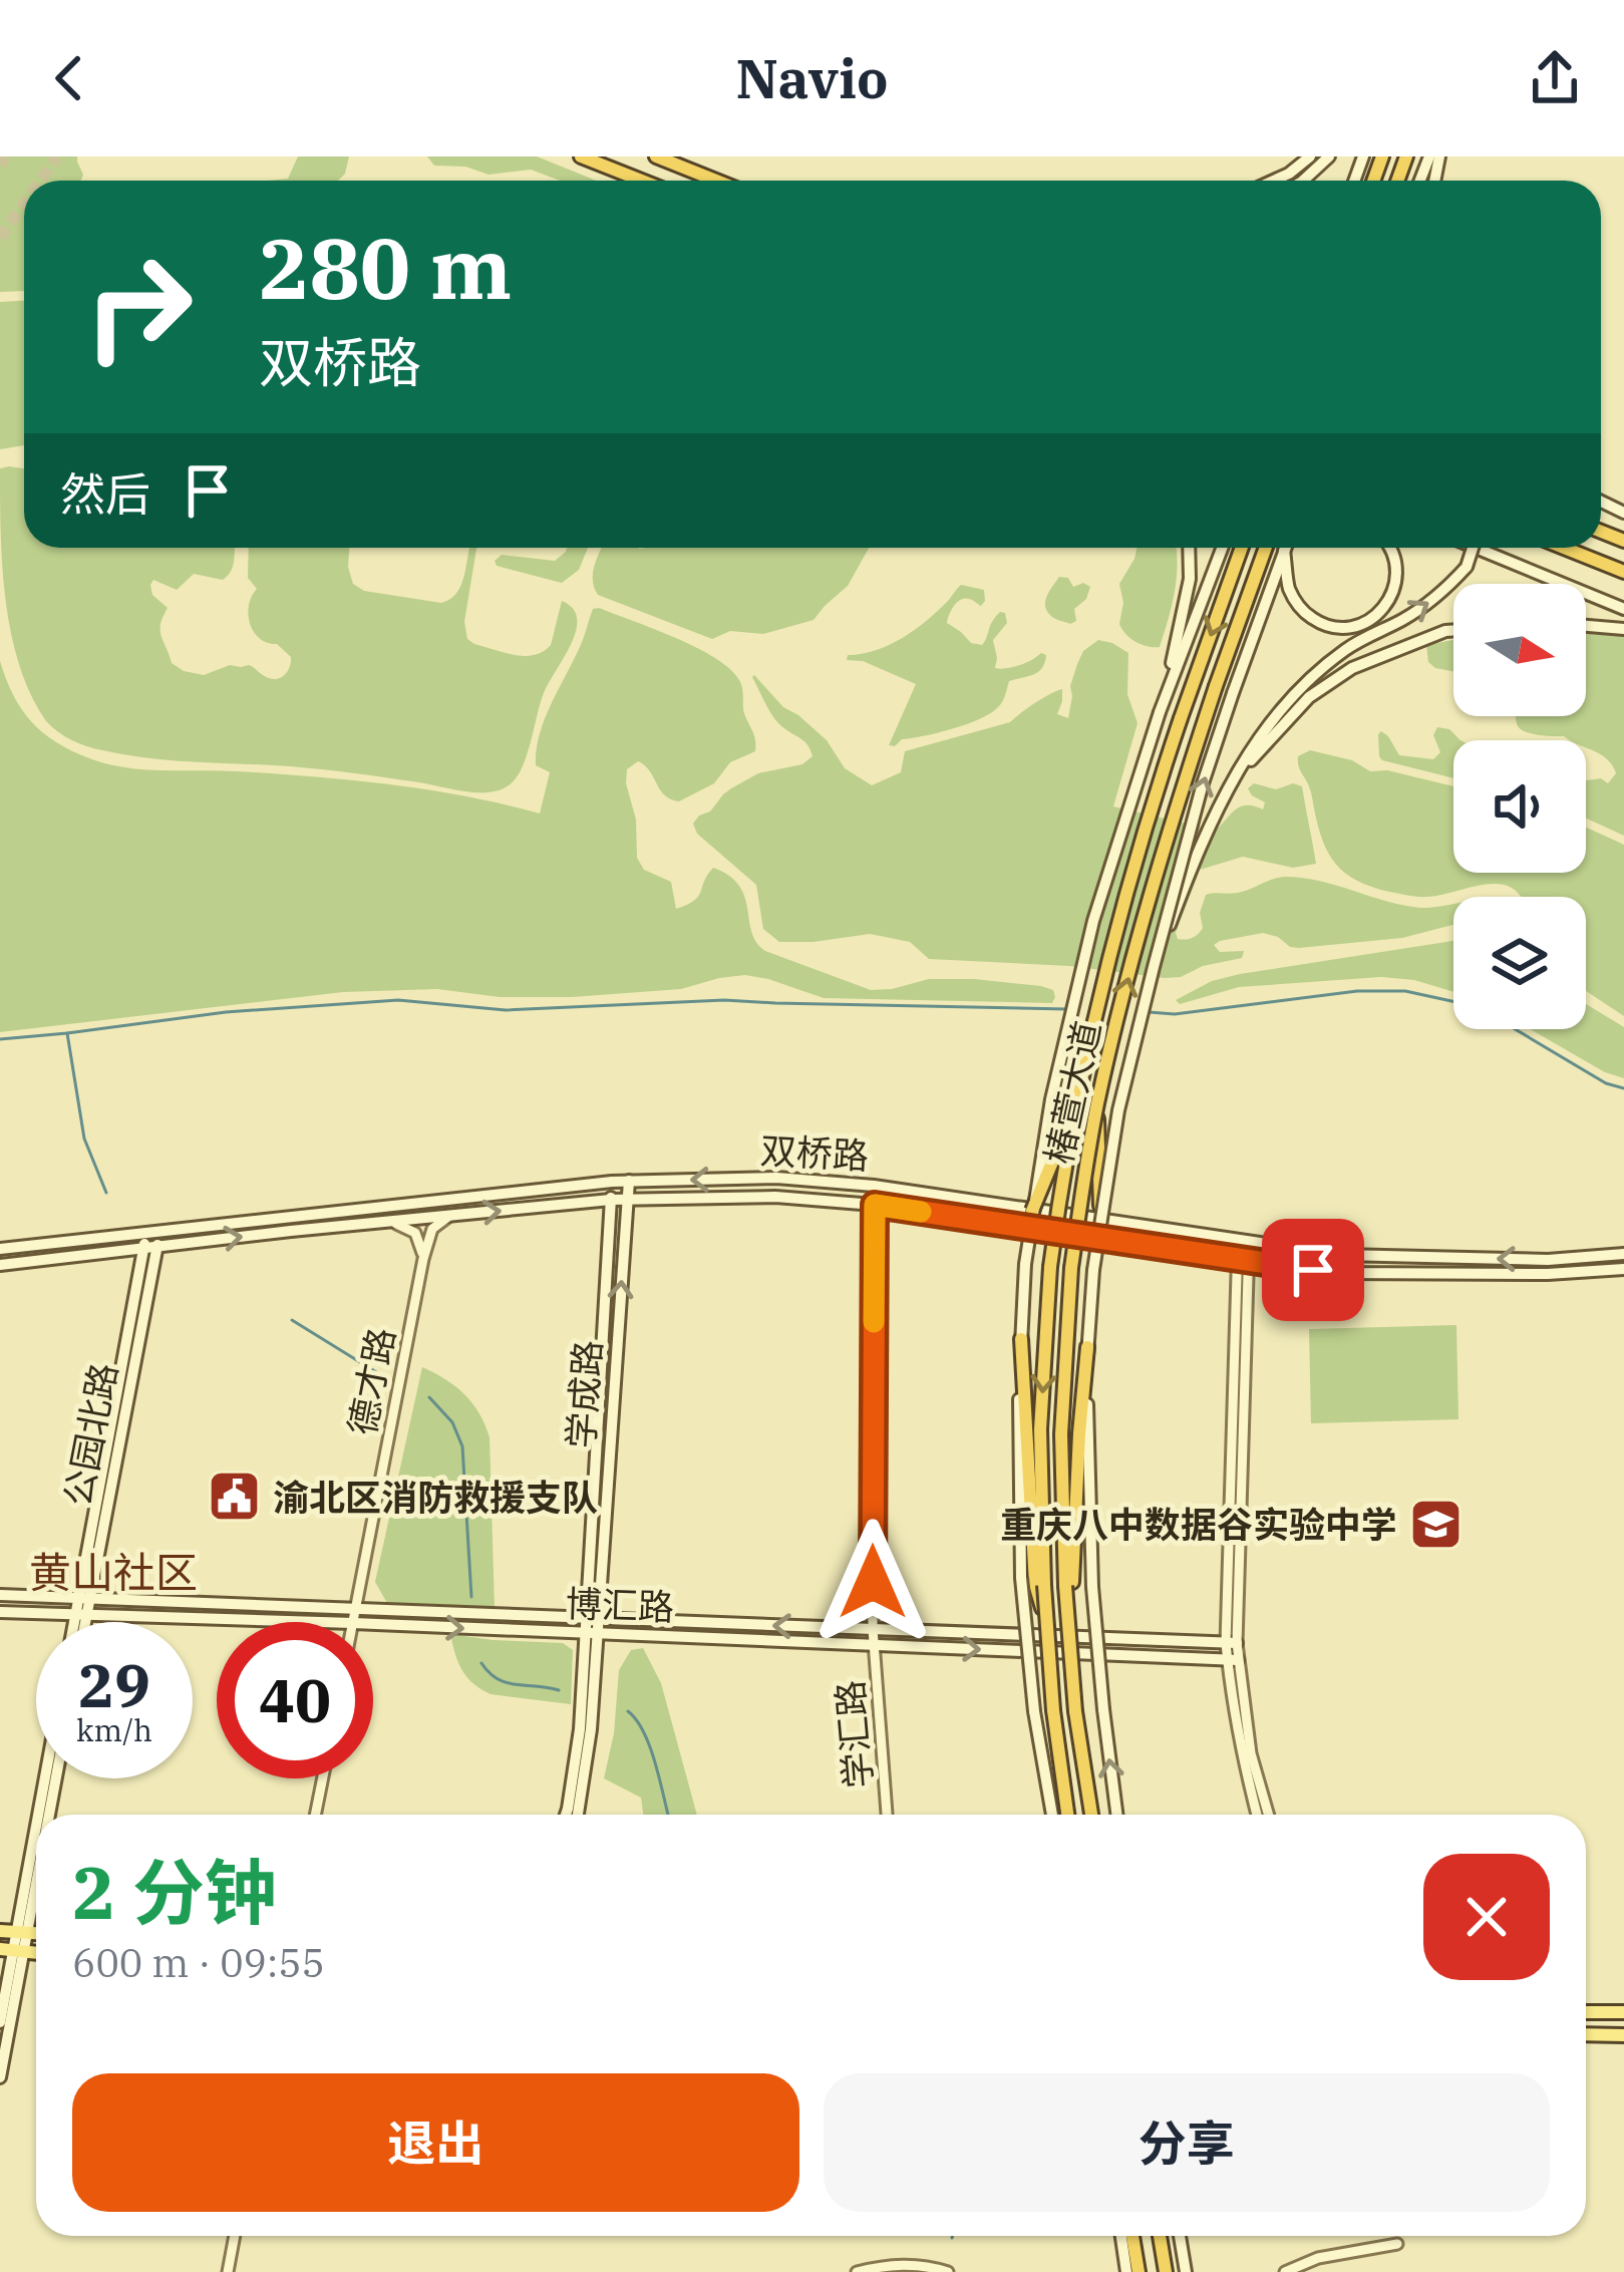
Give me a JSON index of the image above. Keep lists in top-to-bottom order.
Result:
{
  "streets": {
    "highway": ["椿萱大道"],
    "main road": [
      "双桥路",
      "学成路",
      "公园北路",
      "博汇路"
    ],
    "street": ["德才路", "学汇路"]
  },
  "crossings": [
    ["双桥路", "德才路"],
    ["双桥路", "学成路"],
    ["双桥路", "公园北路"],
    ["双桥路", "学汇路"],
    ["德才路", "博汇路"],
    ["学成路", "博汇路"],
    ["公园北路", "博汇路"],
    ["博汇路", "学汇路"]
  ],
  "districts": ["黄山社区"],
  "places": {
    "public building": ["渝北区消防救援支队"],
    "school or university": ["重庆八中数据谷实验中学"]
  },
  "north": "right",
  "page": {
    "header": "Navio",
    "turn": ["280 m", "双桥路"],
    "then": "然后",
    "speed": "29 km/h",
    "limit": "40",
    "heading": ["2 分钟", "600 m · 09:55"],
    "buttons": ["退出", "分享"]
  }
}
